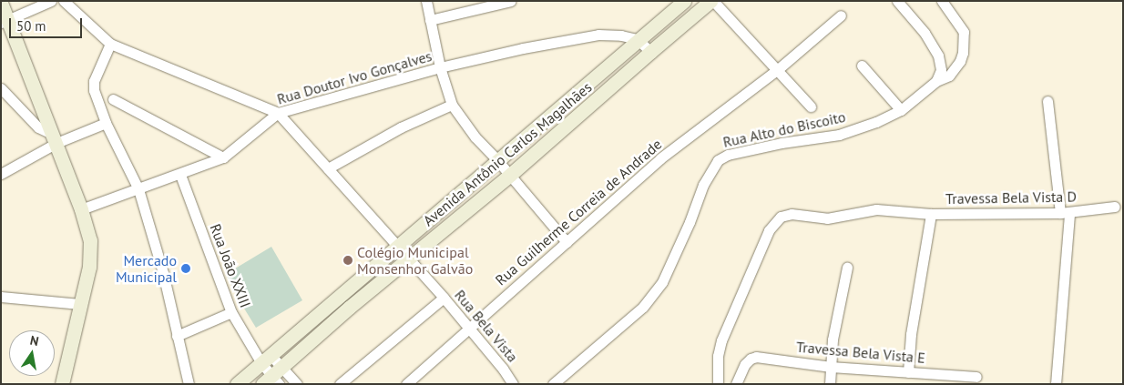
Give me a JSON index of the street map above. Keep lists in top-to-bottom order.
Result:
{
  "streets": {
    "main road": ["Avenida Antônio Carlos Magalhães"],
    "street": [
      "Rua Doutor Ivo Gonçalves",
      "Rua Alto do Biscoito",
      "Travessa Bela Vista D",
      "Rua Guilherme Correia de Andrade",
      "Rua João XXIII",
      "Rua Bela Vista",
      "Travessa Bela Vista E"
    ]
  },
  "crossings": [
    ["Rua Doutor Ivo Gonçalves", "Avenida Antônio Carlos Magalhães"],
    ["Rua Doutor Ivo Gonçalves", "Rua João XXIII"],
    ["Rua Doutor Ivo Gonçalves", "Rua Bela Vista"],
    ["Avenida Antônio Carlos Magalhães", "Rua João XXIII"],
    ["Avenida Antônio Carlos Magalhães", "Rua Bela Vista"],
    ["Travessa Bela Vista D", "Travessa Bela Vista E"],
    ["Rua Guilherme Correia de Andrade", "Rua Bela Vista"]
  ],
  "places": ["Colégio Municipal Monsenhor Galvão", "Mercado Municipal"],
  "scale_bar": "50 m",
  "north": "top"
}
